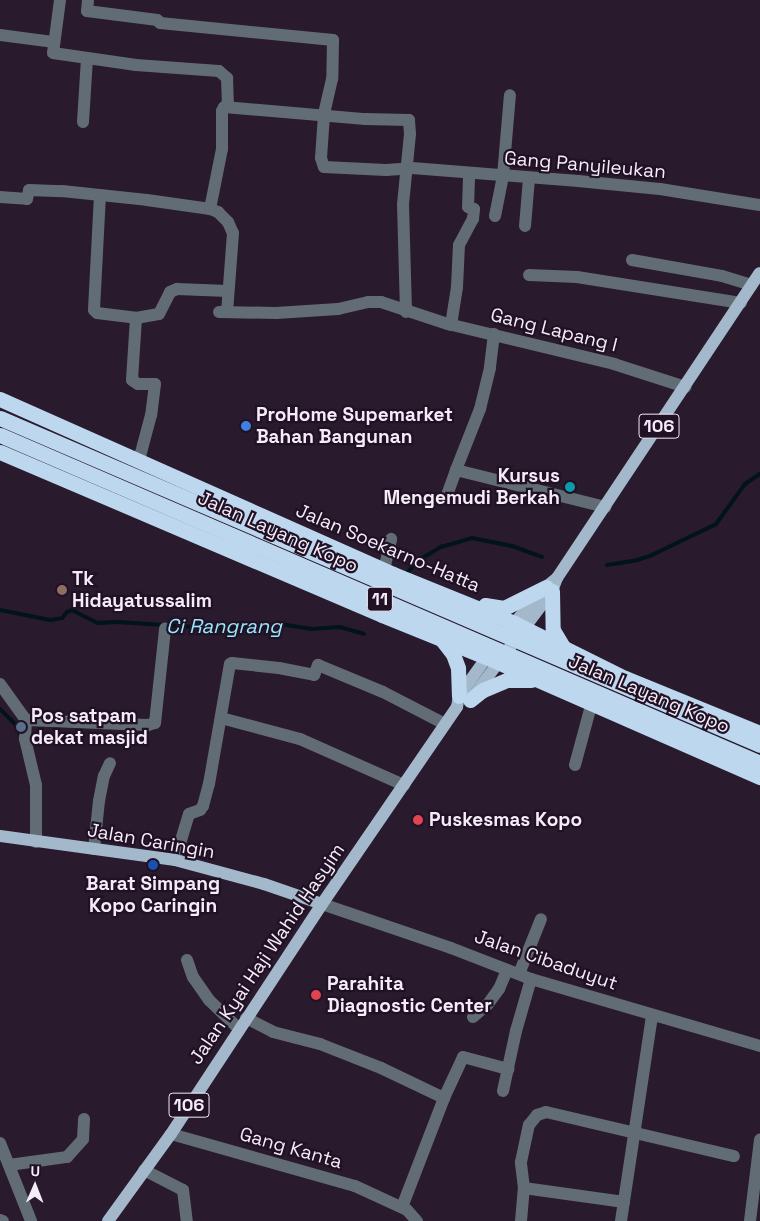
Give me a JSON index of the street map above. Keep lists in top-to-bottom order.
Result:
{
  "streets": {
    "highway": ["Jalan Layang Kopo", "Jalan Soekarno-Hatta", "11"],
    "main road": ["106", "Jalan Caringin", "Jalan Kyai Haji Wahid Hasyim"],
    "street": [
      "Gang Panyileukan",
      "Gang Lapang I",
      "Jalan Cibaduyut",
      "Gang Kanta"
    ]
  },
  "crossings": [
    ["Gang Lapang I", "Jalan Kyai Haji Wahid Hasyim"],
    ["Jalan Soekarno-Hatta", "Jalan Kyai Haji Wahid Hasyim"],
    ["11", "Jalan Kyai Haji Wahid Hasyim"],
    ["Jalan Caringin", "Jalan Kyai Haji Wahid Hasyim"],
    ["Jalan Caringin", "Jalan Cibaduyut"],
    ["Jalan Kyai Haji Wahid Hasyim", "Jalan Cibaduyut"],
    ["Jalan Kyai Haji Wahid Hasyim", "Gang Kanta"]
  ],
  "water": ["Ci Rangrang"],
  "places": [
    "ProHome Supemarket Bahan Bangunan",
    "Kursus Mengemudi Berkah",
    "Tk Hidayatussalim",
    "Pos satpam dekat masjid",
    "Puskesmas Kopo",
    "Barat Simpang Kopo Caringin",
    "Parahita Diagnostic Center"
  ],
  "north": "top"
}
